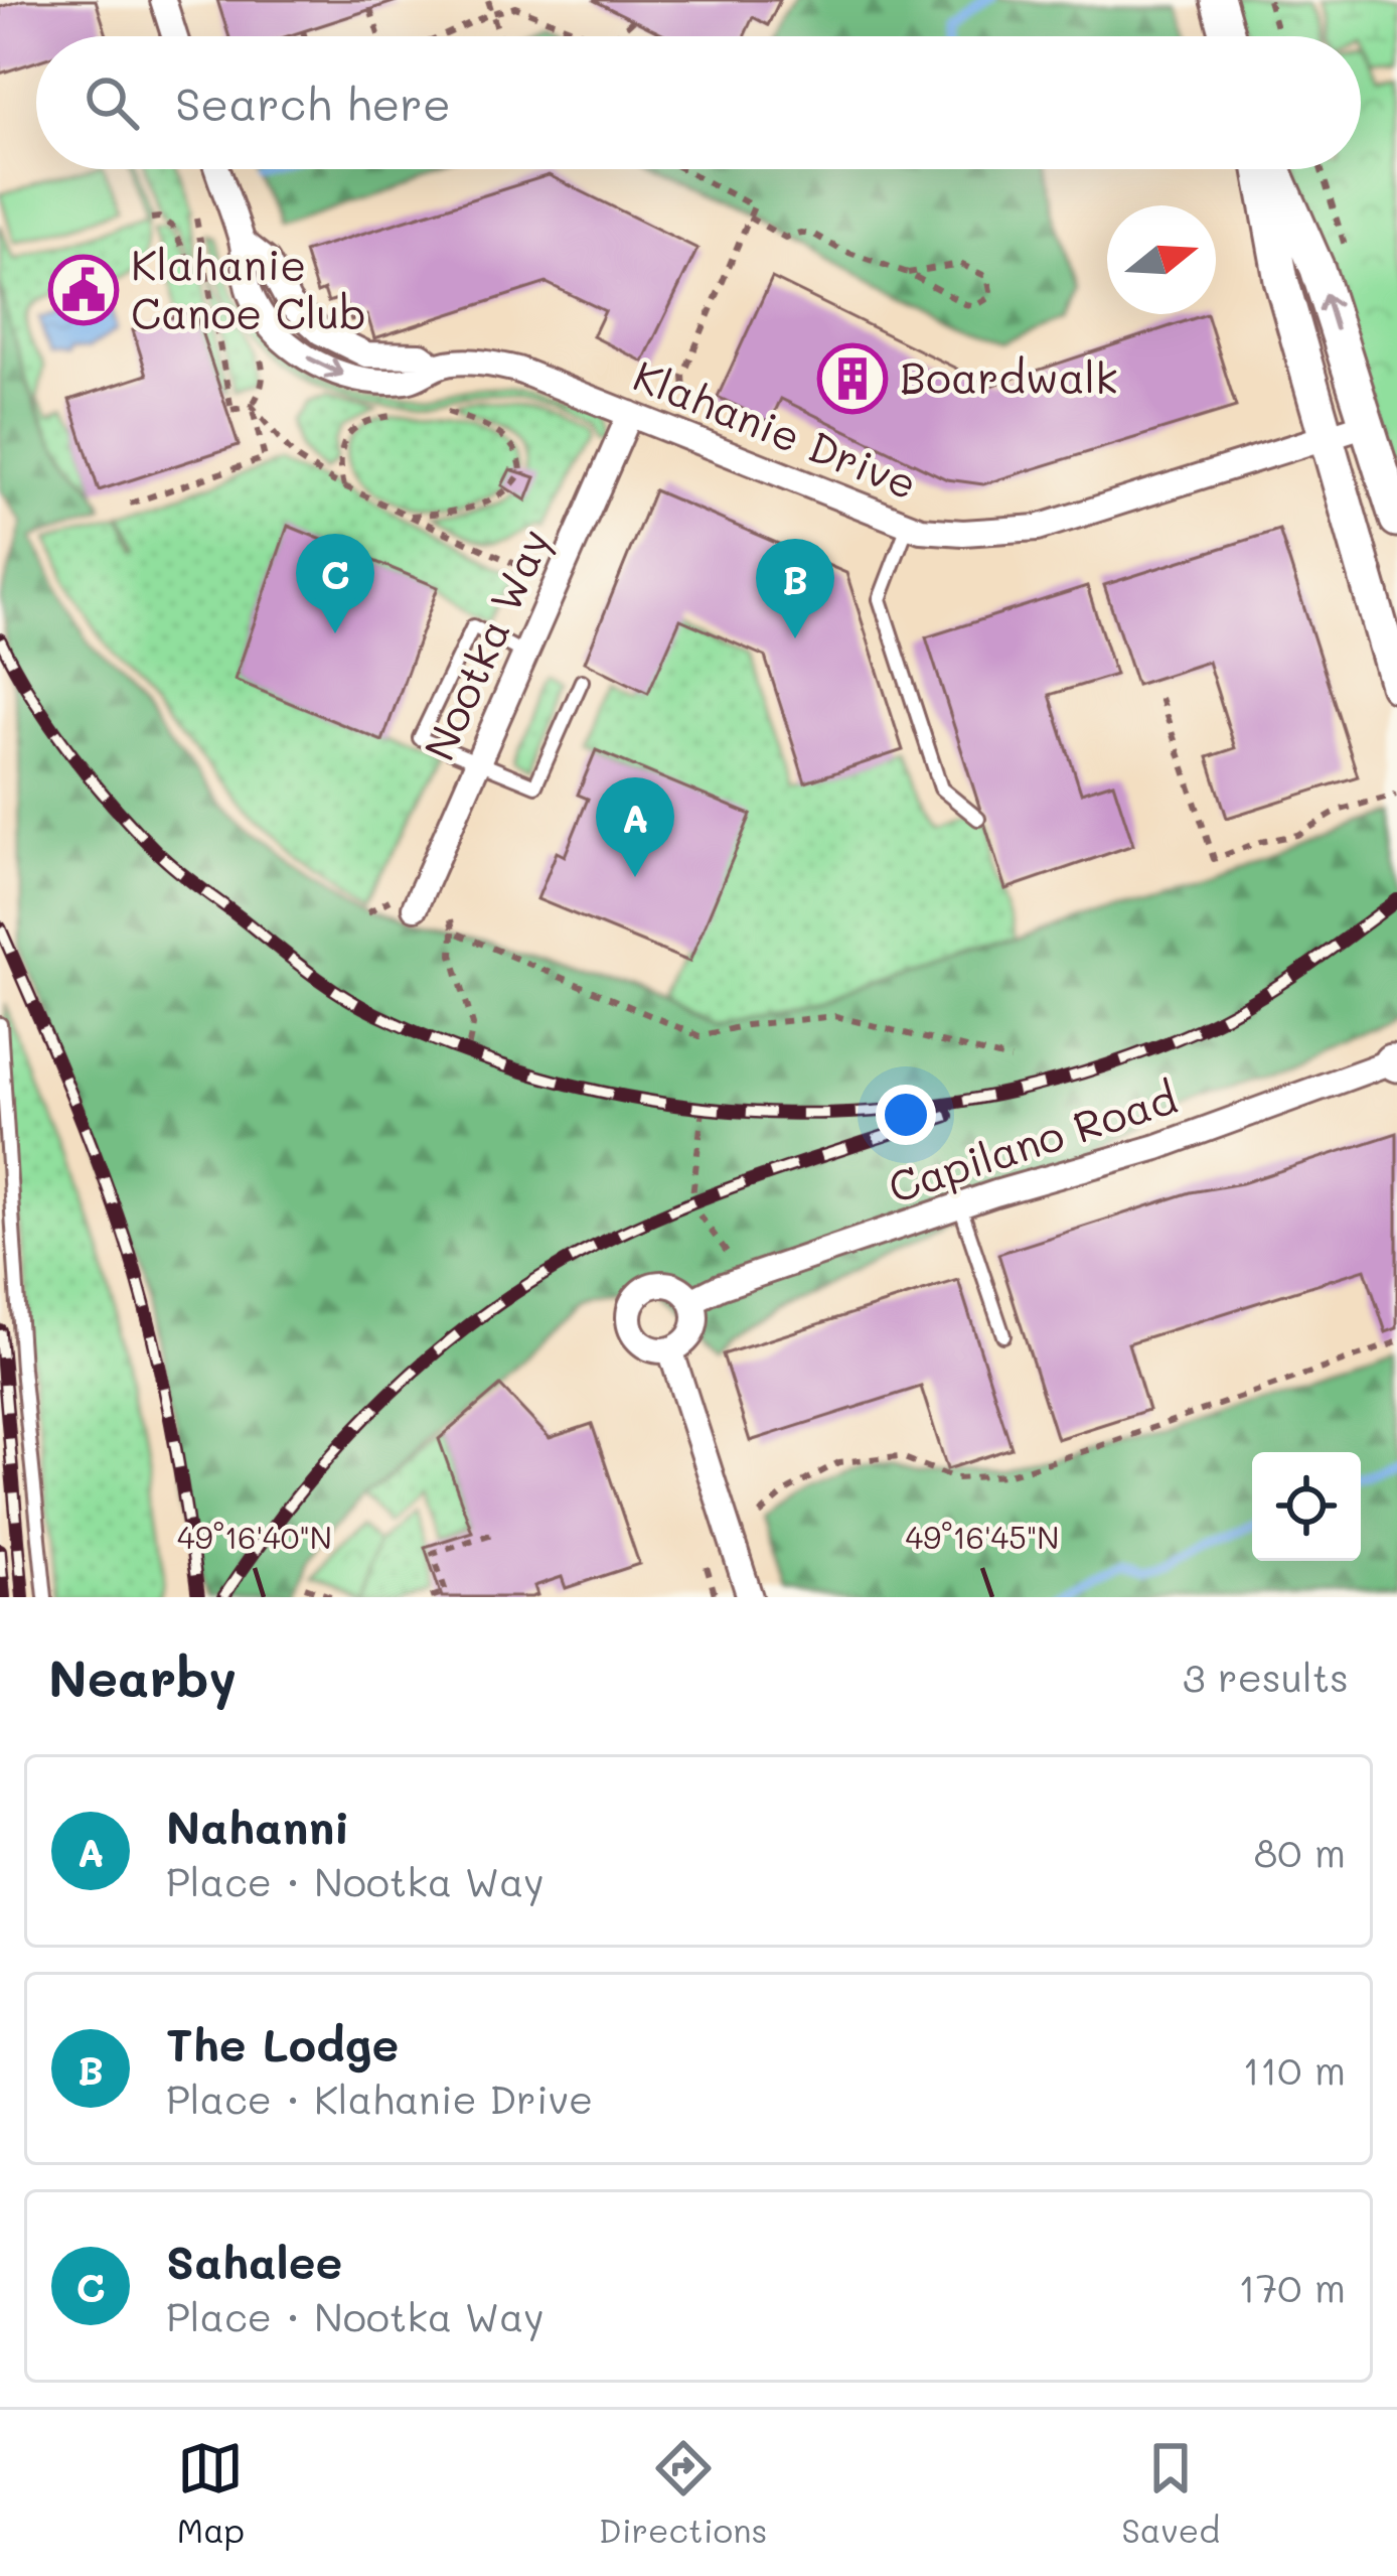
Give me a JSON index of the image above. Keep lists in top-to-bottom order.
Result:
{
  "streets": {
    "street": ["Klahanie Drive", "Nootka Way", "Capilano Road"]
  },
  "crossings": [
    ["Klahanie Drive", "Nootka Way"]
  ],
  "places": {
    "public building": ["Klahanie Canoe Club"],
    "building": ["Boardwalk"]
  },
  "north": "right",
  "page": {
    "search": "Search here",
    "pins": ["C", "B", "A"],
    "heading": ["Nearby", "3 results"],
    "list": [
      {
        "mark": "A",
        "name": "Nahanni",
        "note": "Place · Nootka Way",
        "value": "80 m"
      },
      {
        "mark": "B",
        "name": "The Lodge",
        "note": "Place · Klahanie Drive",
        "value": "110 m"
      },
      {
        "mark": "C",
        "name": "Sahalee",
        "note": "Place · Nootka Way",
        "value": "170 m"
      }
    ],
    "nav": ["Map", "Directions", "Saved"]
  },
  "coordinates": ["49°16'45\"N", "49°16'40\"N"]
}
